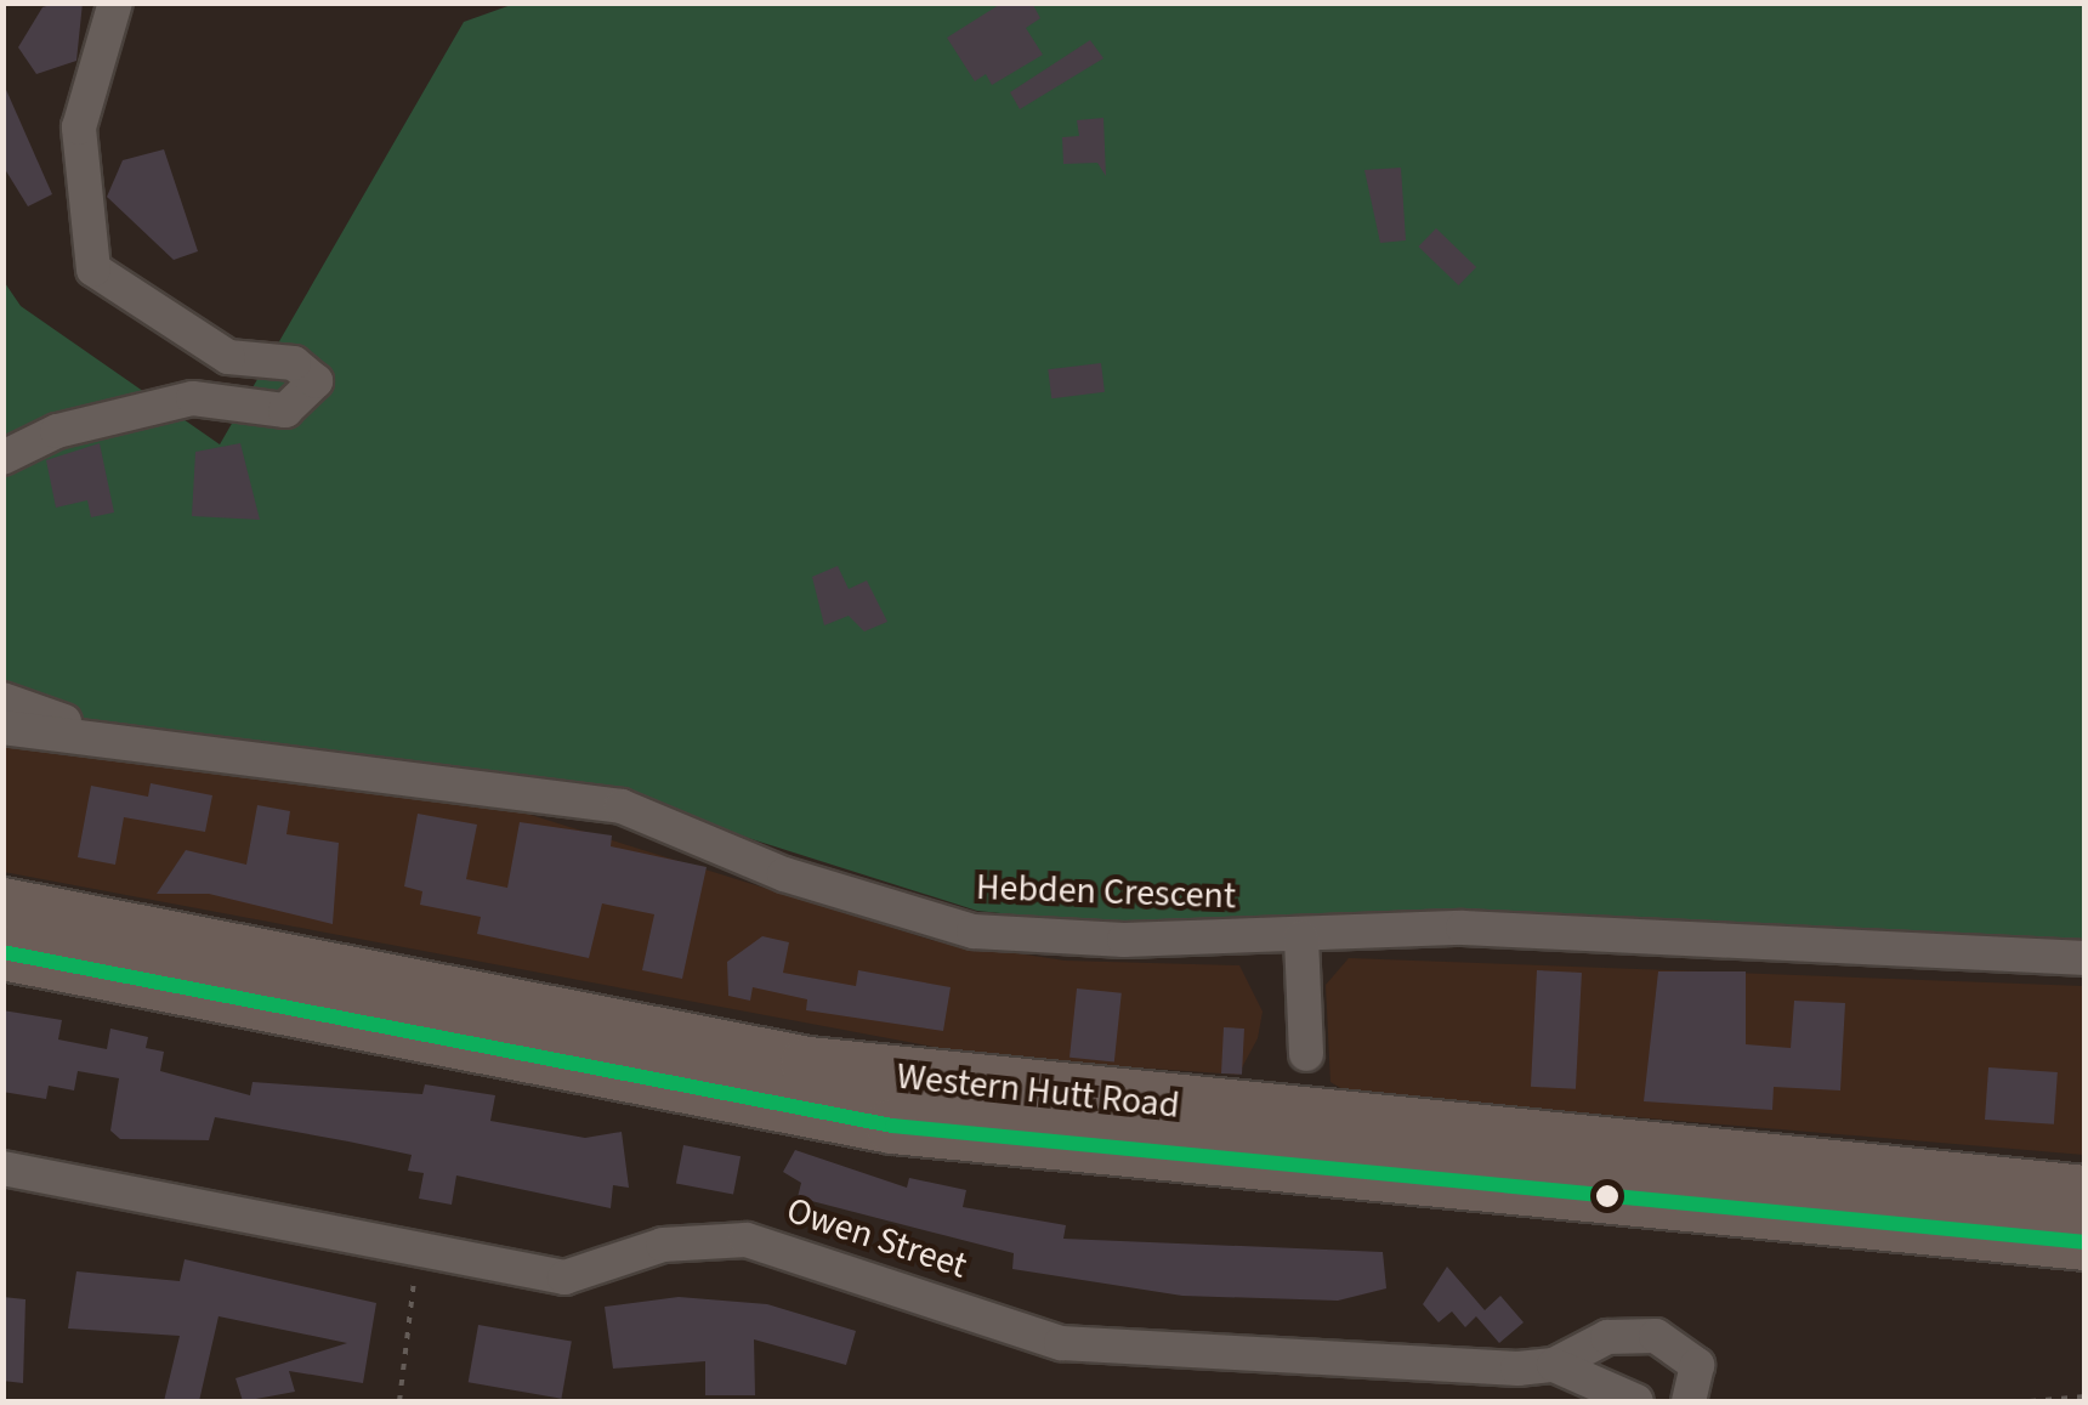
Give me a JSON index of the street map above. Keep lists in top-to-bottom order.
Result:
{
  "streets": {
    "highway": ["Western Hutt Road"],
    "street": ["Hebden Crescent", "Owen Street"]
  }
}
